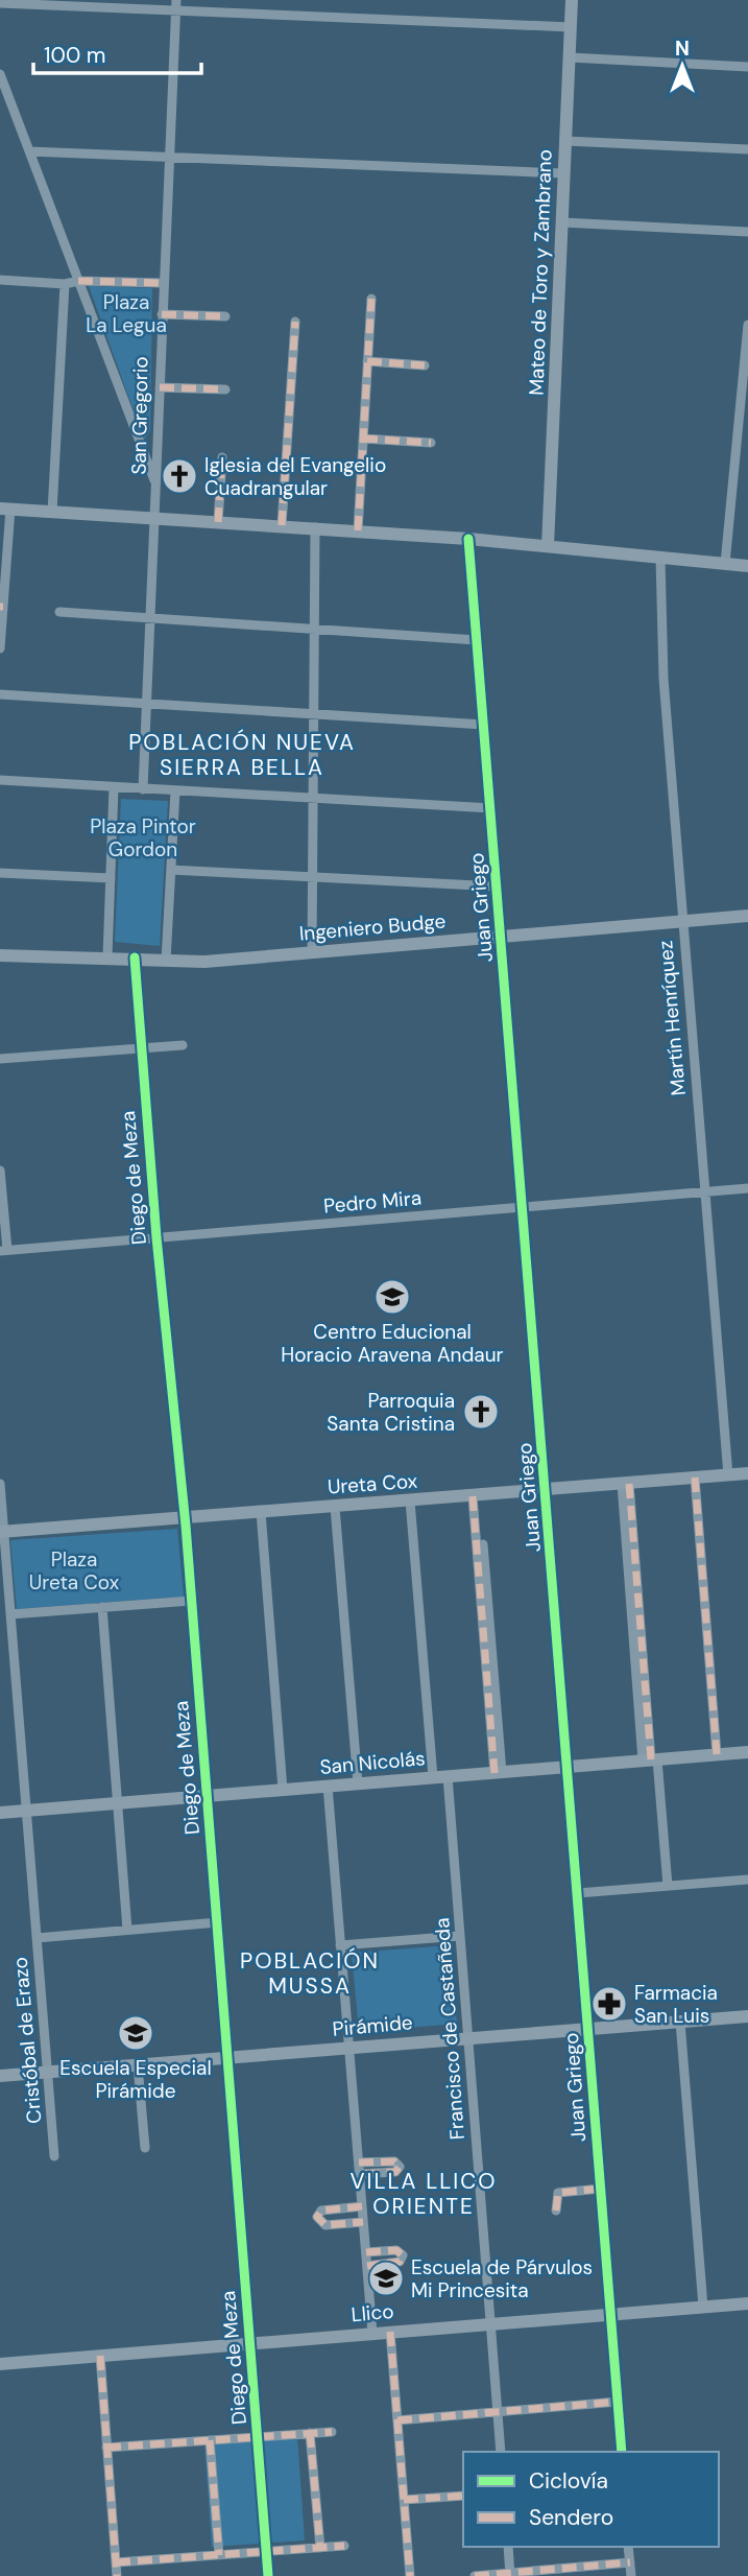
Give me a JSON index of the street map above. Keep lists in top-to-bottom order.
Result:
{
  "streets": {
    "street": [
      "Mateo de Toro y Zambrano",
      "San Gregorio",
      "Juan Griego",
      "Ingeniero Budge",
      "Martín Henríquez",
      "Diego de Meza",
      "Pedro Mira",
      "Ureta Cox",
      "San Nicolás",
      "Pirámide",
      "Francisco de Castañeda",
      "Cristóbal de Erazo",
      "Llico"
    ]
  },
  "crossings": [
    ["Juan Griego", "Ingeniero Budge"],
    ["Juan Griego", "Pedro Mira"],
    ["Juan Griego", "Ureta Cox"],
    ["Juan Griego", "San Nicolás"],
    ["Juan Griego", "Pirámide"],
    ["Juan Griego", "Llico"],
    ["Ingeniero Budge", "Martín Henríquez"],
    ["Ingeniero Budge", "Diego de Meza"],
    ["Martín Henríquez", "Pedro Mira"],
    ["Martín Henríquez", "Ureta Cox"],
    ["Diego de Meza", "Pedro Mira"],
    ["Diego de Meza", "Ureta Cox"],
    ["Diego de Meza", "San Nicolás"],
    ["Diego de Meza", "Pirámide"],
    ["Diego de Meza", "Llico"],
    ["Ureta Cox", "Cristóbal de Erazo"],
    ["San Nicolás", "Francisco de Castañeda"],
    ["San Nicolás", "Cristóbal de Erazo"],
    ["Pirámide", "Francisco de Castañeda"],
    ["Pirámide", "Cristóbal de Erazo"],
    ["Francisco de Castañeda", "Llico"]
  ],
  "districts": ["POBLACIÓN NUEVA SIERRA BELLA", "POBLACIÓN MUSSA", "VILLA LLICO ORIENTE"],
  "parks": ["Plaza La Legua", "Plaza Pintor Gordon", "Plaza Ureta Cox"],
  "places": {
    "church": ["Iglesia del Evangelio Cuadrangular", "Parroquia Santa Cristina"],
    "school or university": ["Centro Educional Horacio Aravena Andaur", "Escuela Especial Pirámide", "Escuela de Párvulos Mi Princesita"],
    "pharmacy": ["Farmacia San Luis"]
  },
  "legend": ["Ciclovía", "Sendero"],
  "scale_bar": "100 m",
  "north": "top"
}
